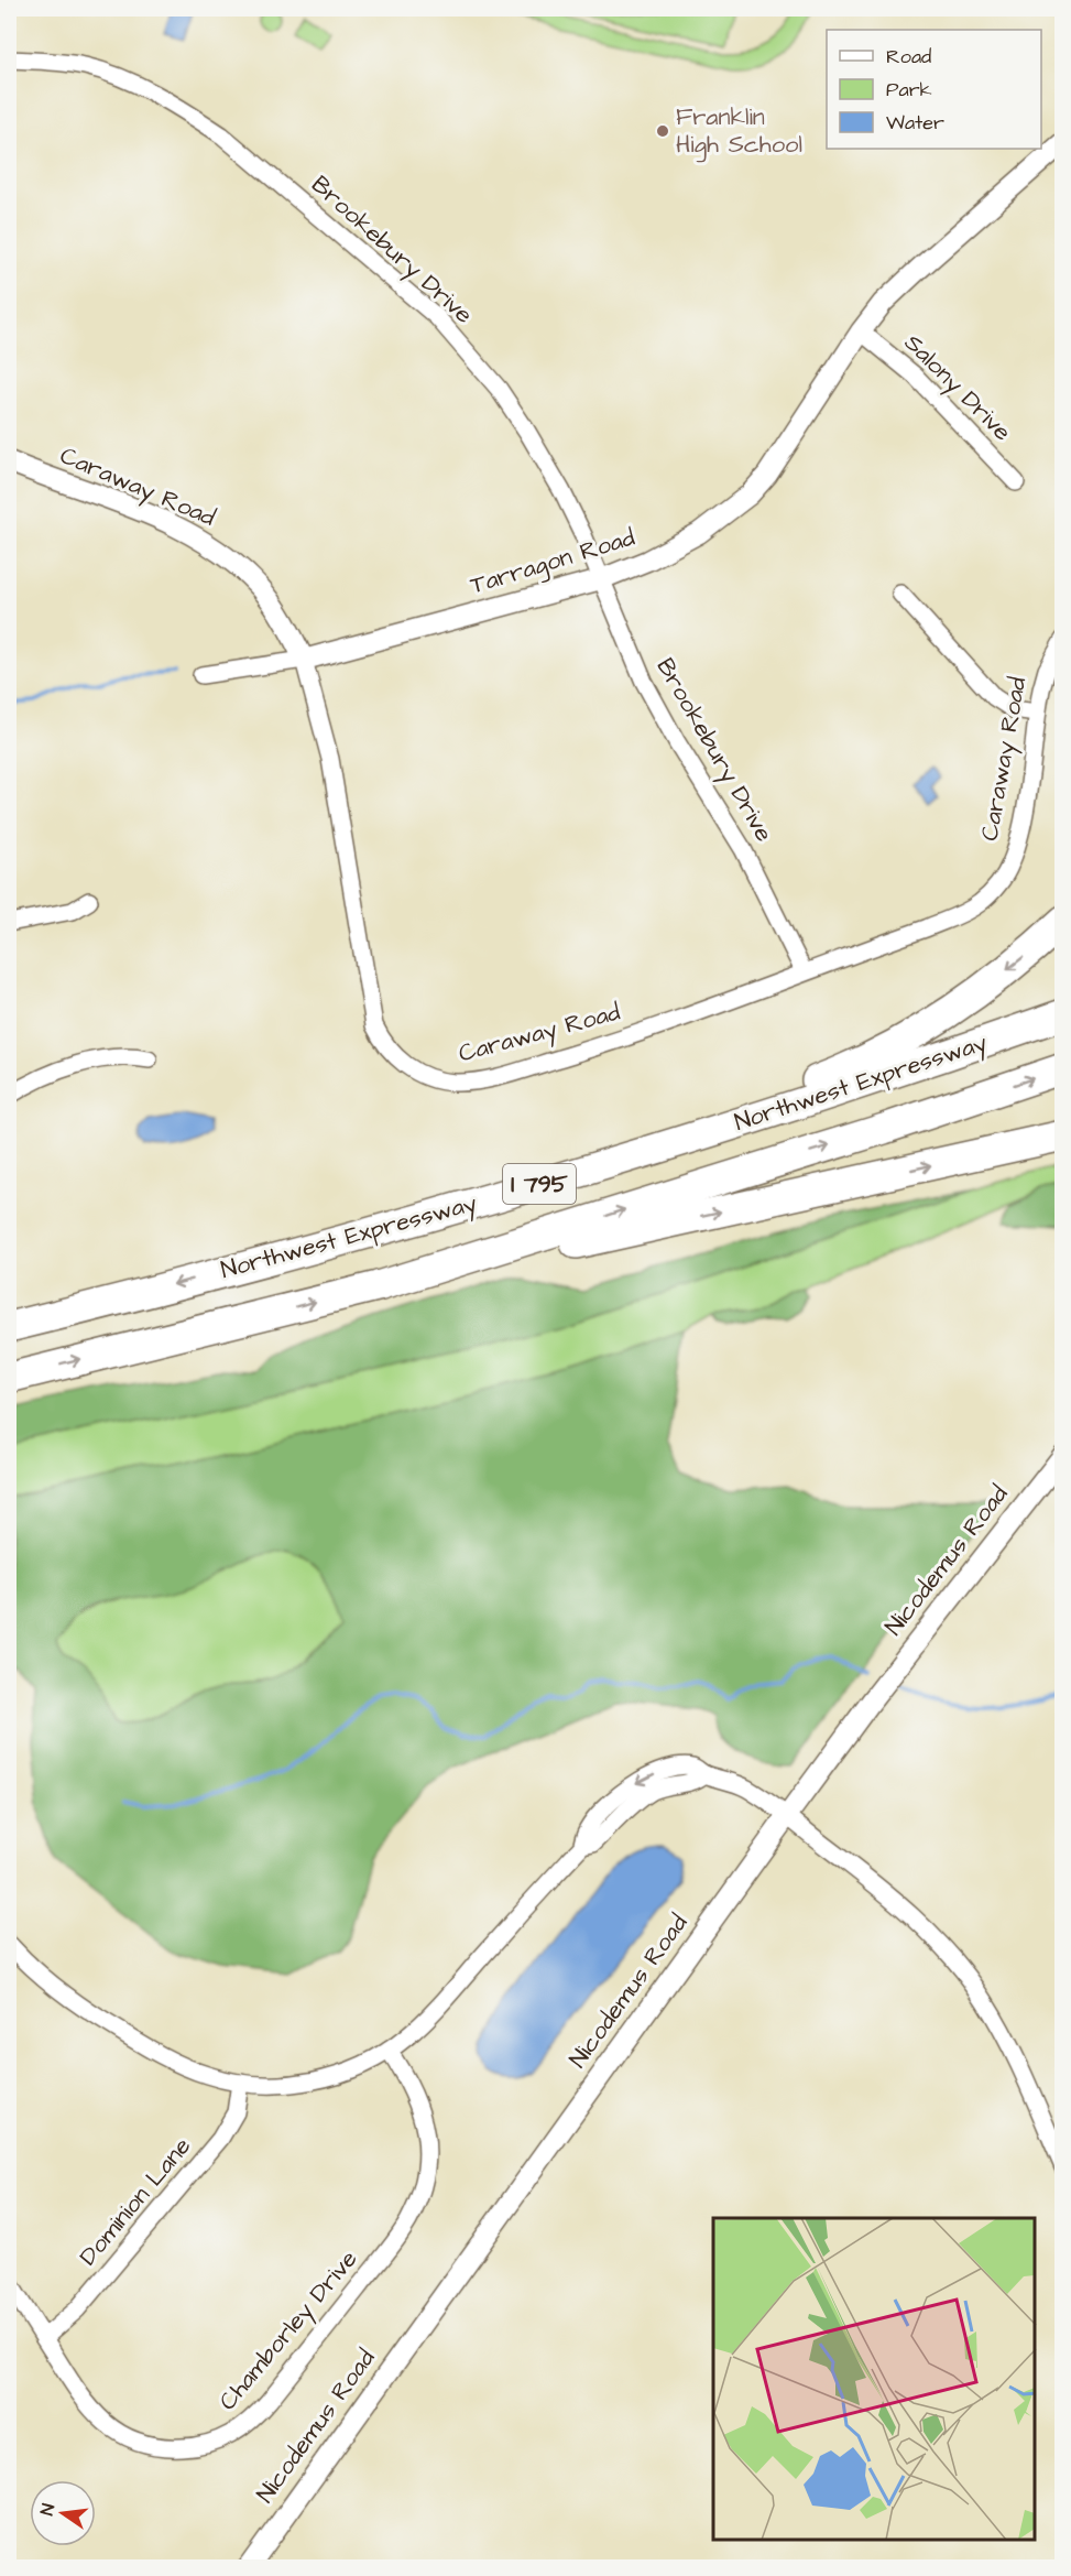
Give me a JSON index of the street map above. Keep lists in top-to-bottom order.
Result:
{
  "streets": {
    "highway": ["Northwest Expressway", "I 795"],
    "street": [
      "Brookebury Drive",
      "Salony Drive",
      "Caraway Road",
      "Tarragon Road",
      "Nicodemus Road",
      "Dominion Lane",
      "Chamborley Drive"
    ]
  },
  "crossings": [
    ["Brookebury Drive", "Caraway Road"],
    ["Brookebury Drive", "Tarragon Road"],
    ["Salony Drive", "Tarragon Road"],
    ["Caraway Road", "Tarragon Road"],
    ["Dominion Lane", "Chamborley Drive"]
  ],
  "places": ["Franklin High School"],
  "legend": ["Road", "Park", "Water"],
  "north": "left"
}
